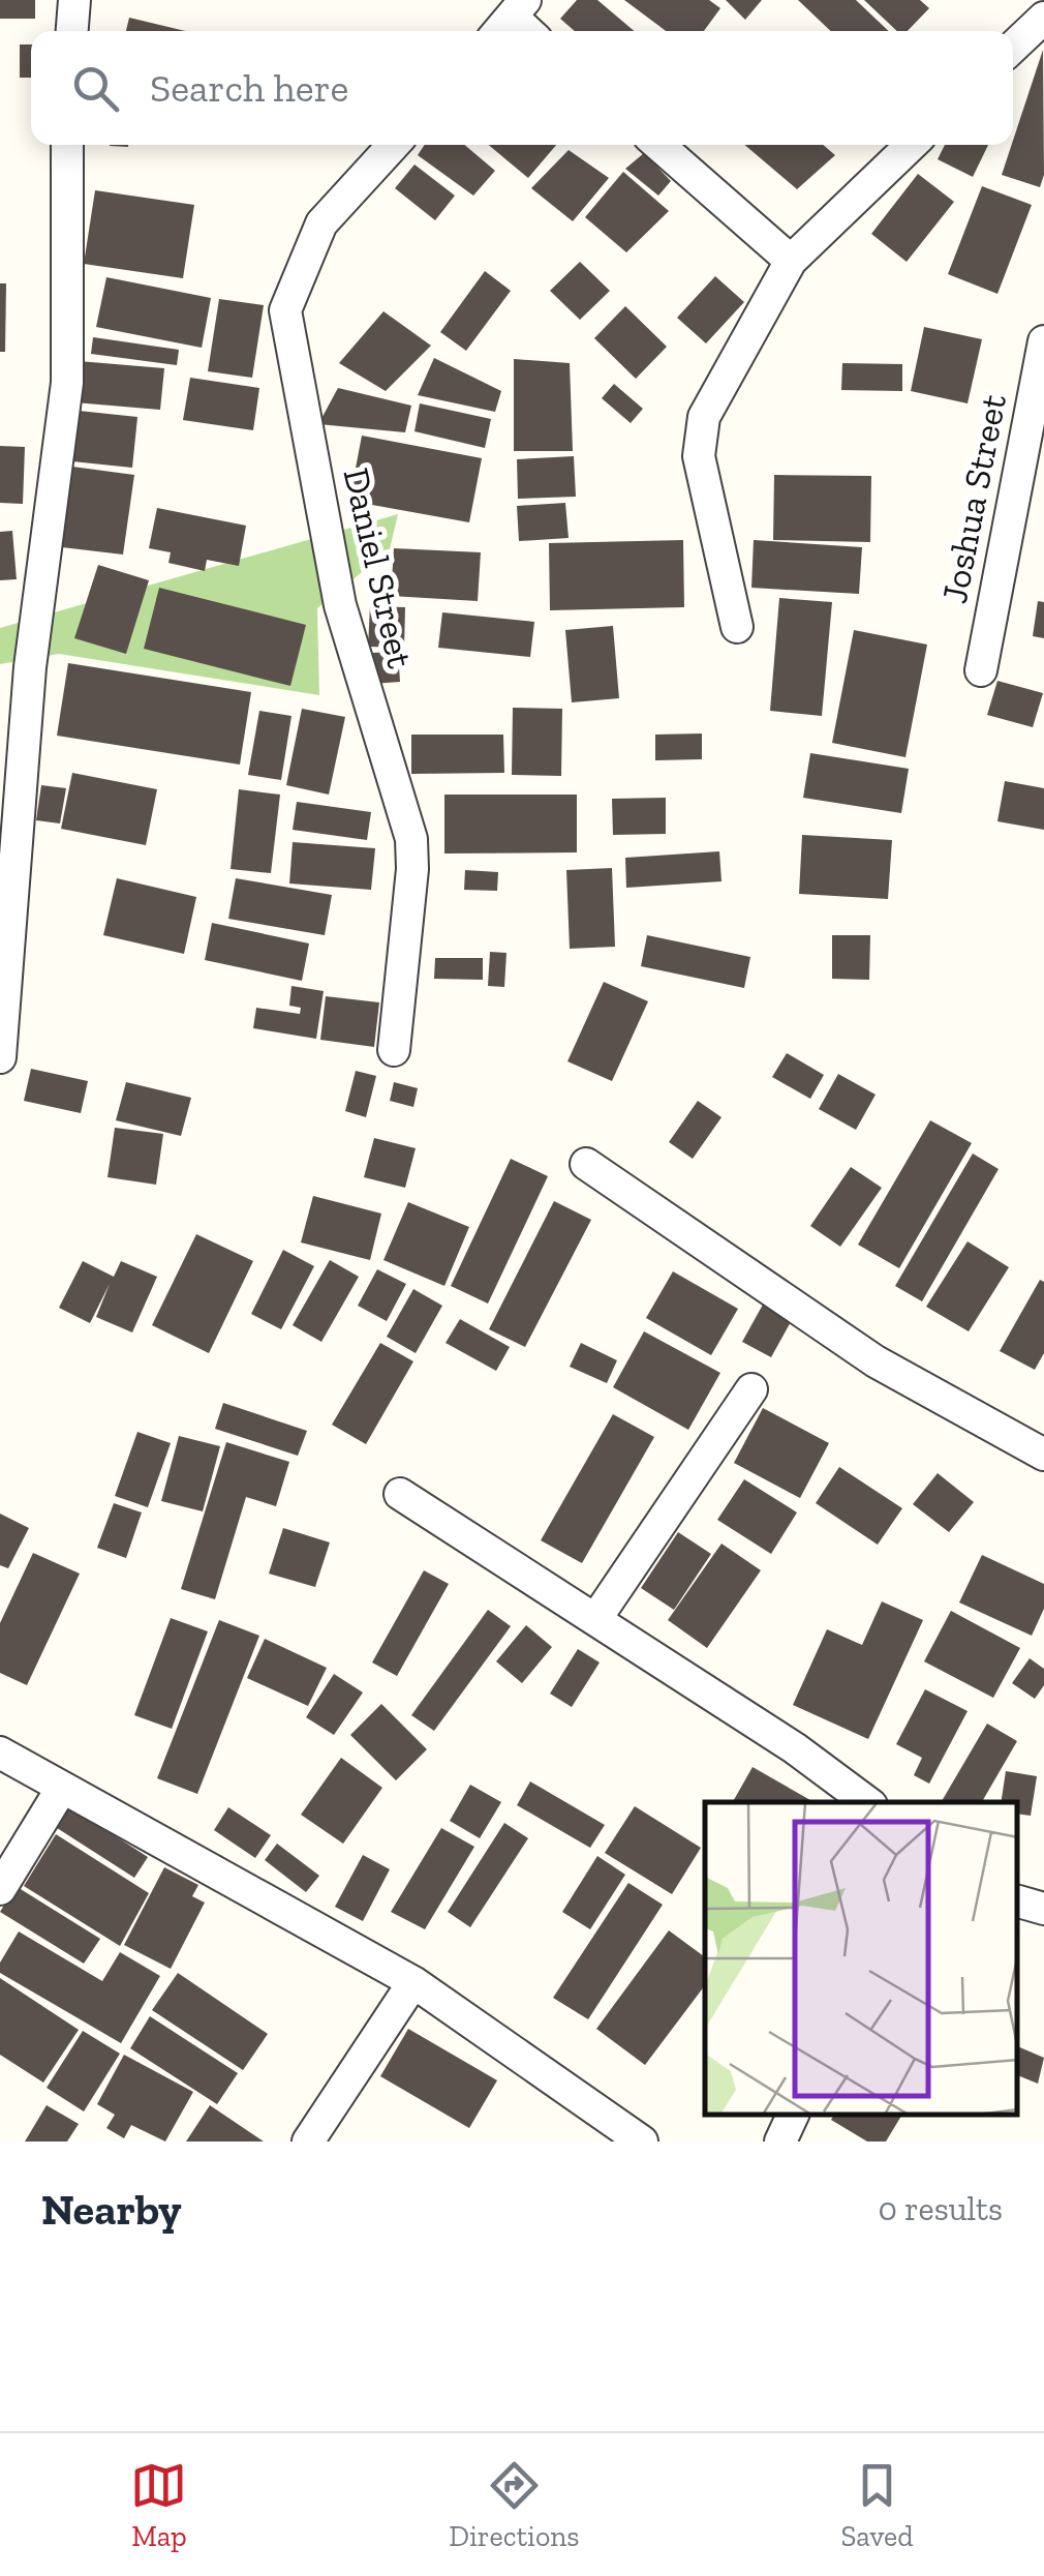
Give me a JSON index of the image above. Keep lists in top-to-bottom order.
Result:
{
  "streets": {
    "street": ["Joshua Street", "Daniel Street"]
  },
  "page": {
    "search": "Search here",
    "heading": ["Nearby", "0 results"],
    "nav": ["Map", "Directions", "Saved"]
  }
}
